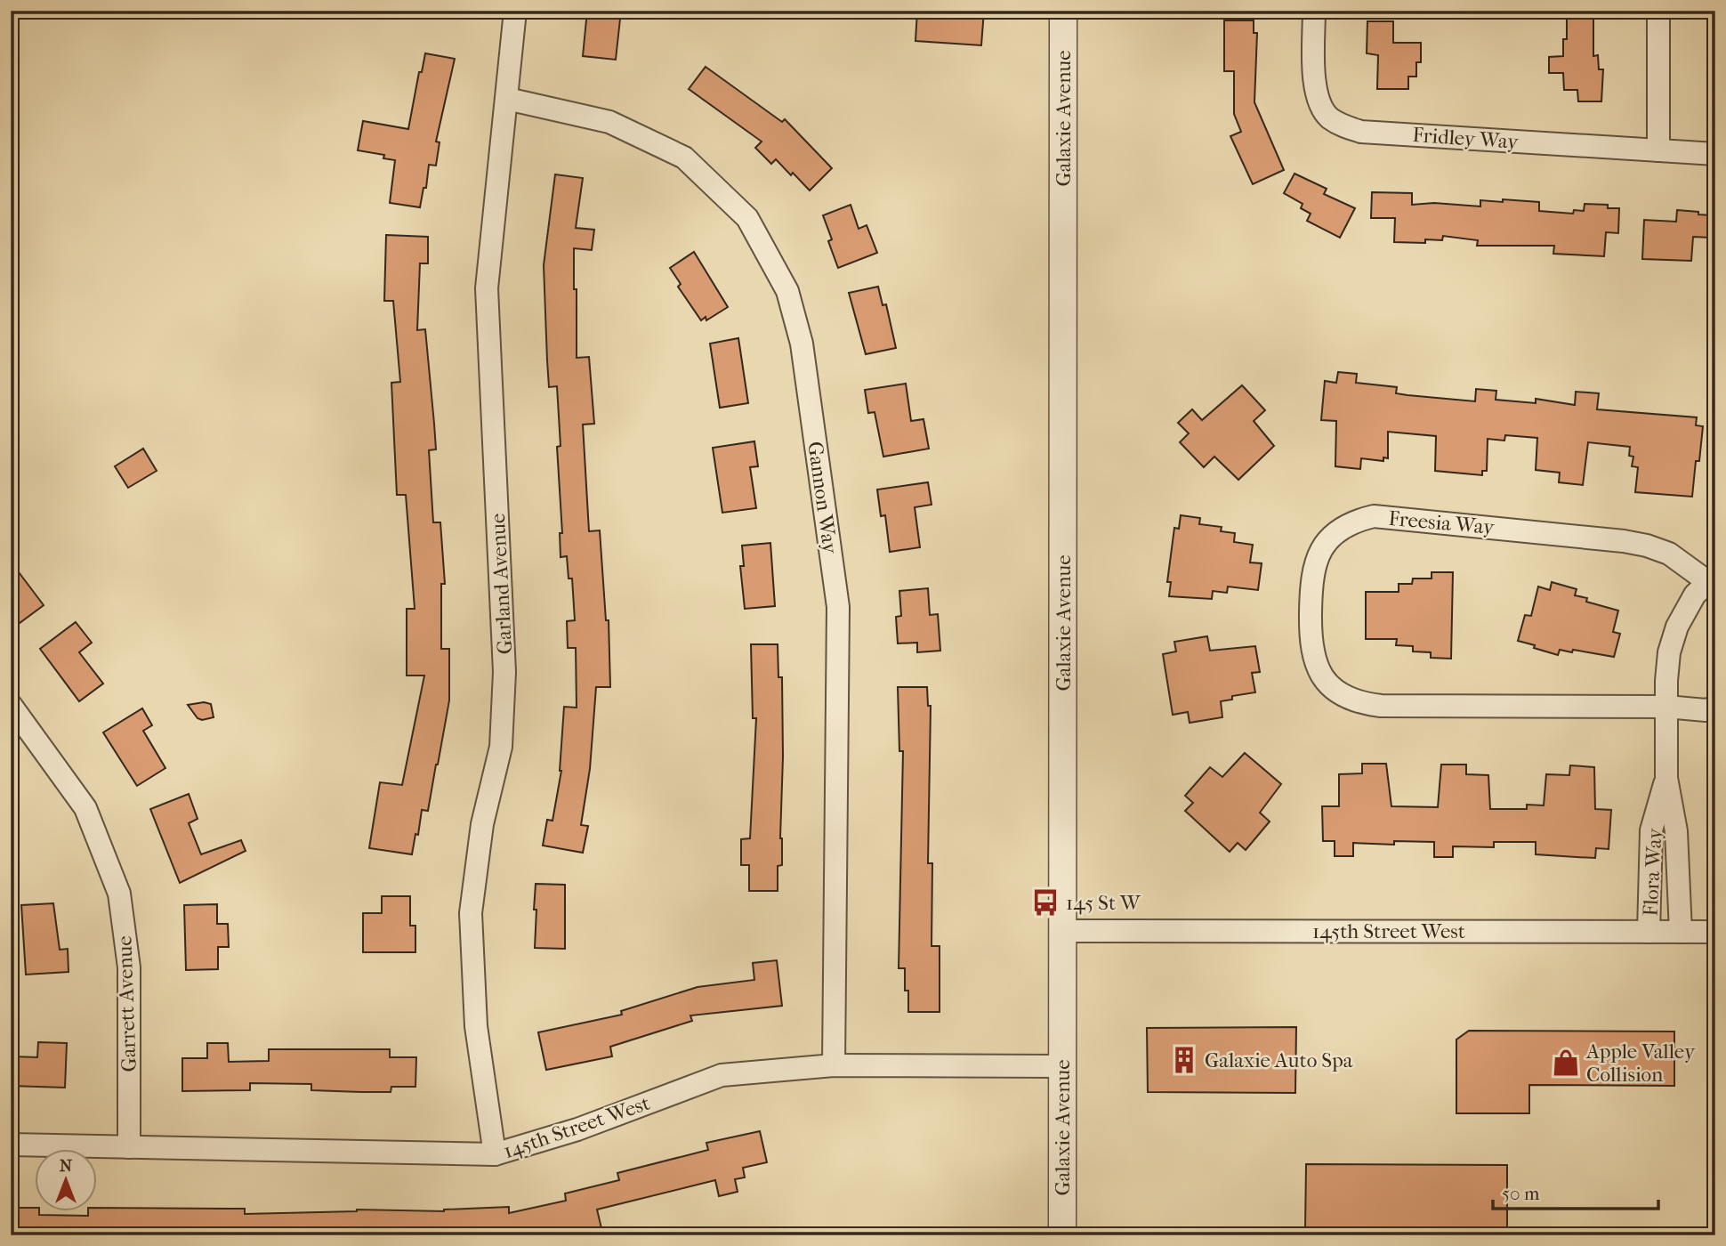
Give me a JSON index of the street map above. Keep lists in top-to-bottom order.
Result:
{
  "streets": {
    "street": [
      "Galaxie Avenue",
      "Fridley Way",
      "Gannon Way",
      "Freesia Way",
      "Garland Avenue",
      "Flora Way",
      "145th Street West",
      "Garrett Avenue"
    ]
  },
  "crossings": [
    ["Galaxie Avenue", "145th Street West"],
    ["Gannon Way", "Garland Avenue"],
    ["Gannon Way", "145th Street West"],
    ["Freesia Way", "Flora Way"],
    ["Garland Avenue", "145th Street West"],
    ["Flora Way", "145th Street West"],
    ["145th Street West", "Garrett Avenue"]
  ],
  "places": {
    "bus stop": ["145 St W"],
    "building": ["Galaxie Auto Spa"],
    "shop": ["Apple Valley Collision"]
  },
  "scale_bar": "50 m",
  "north": "top"
}
